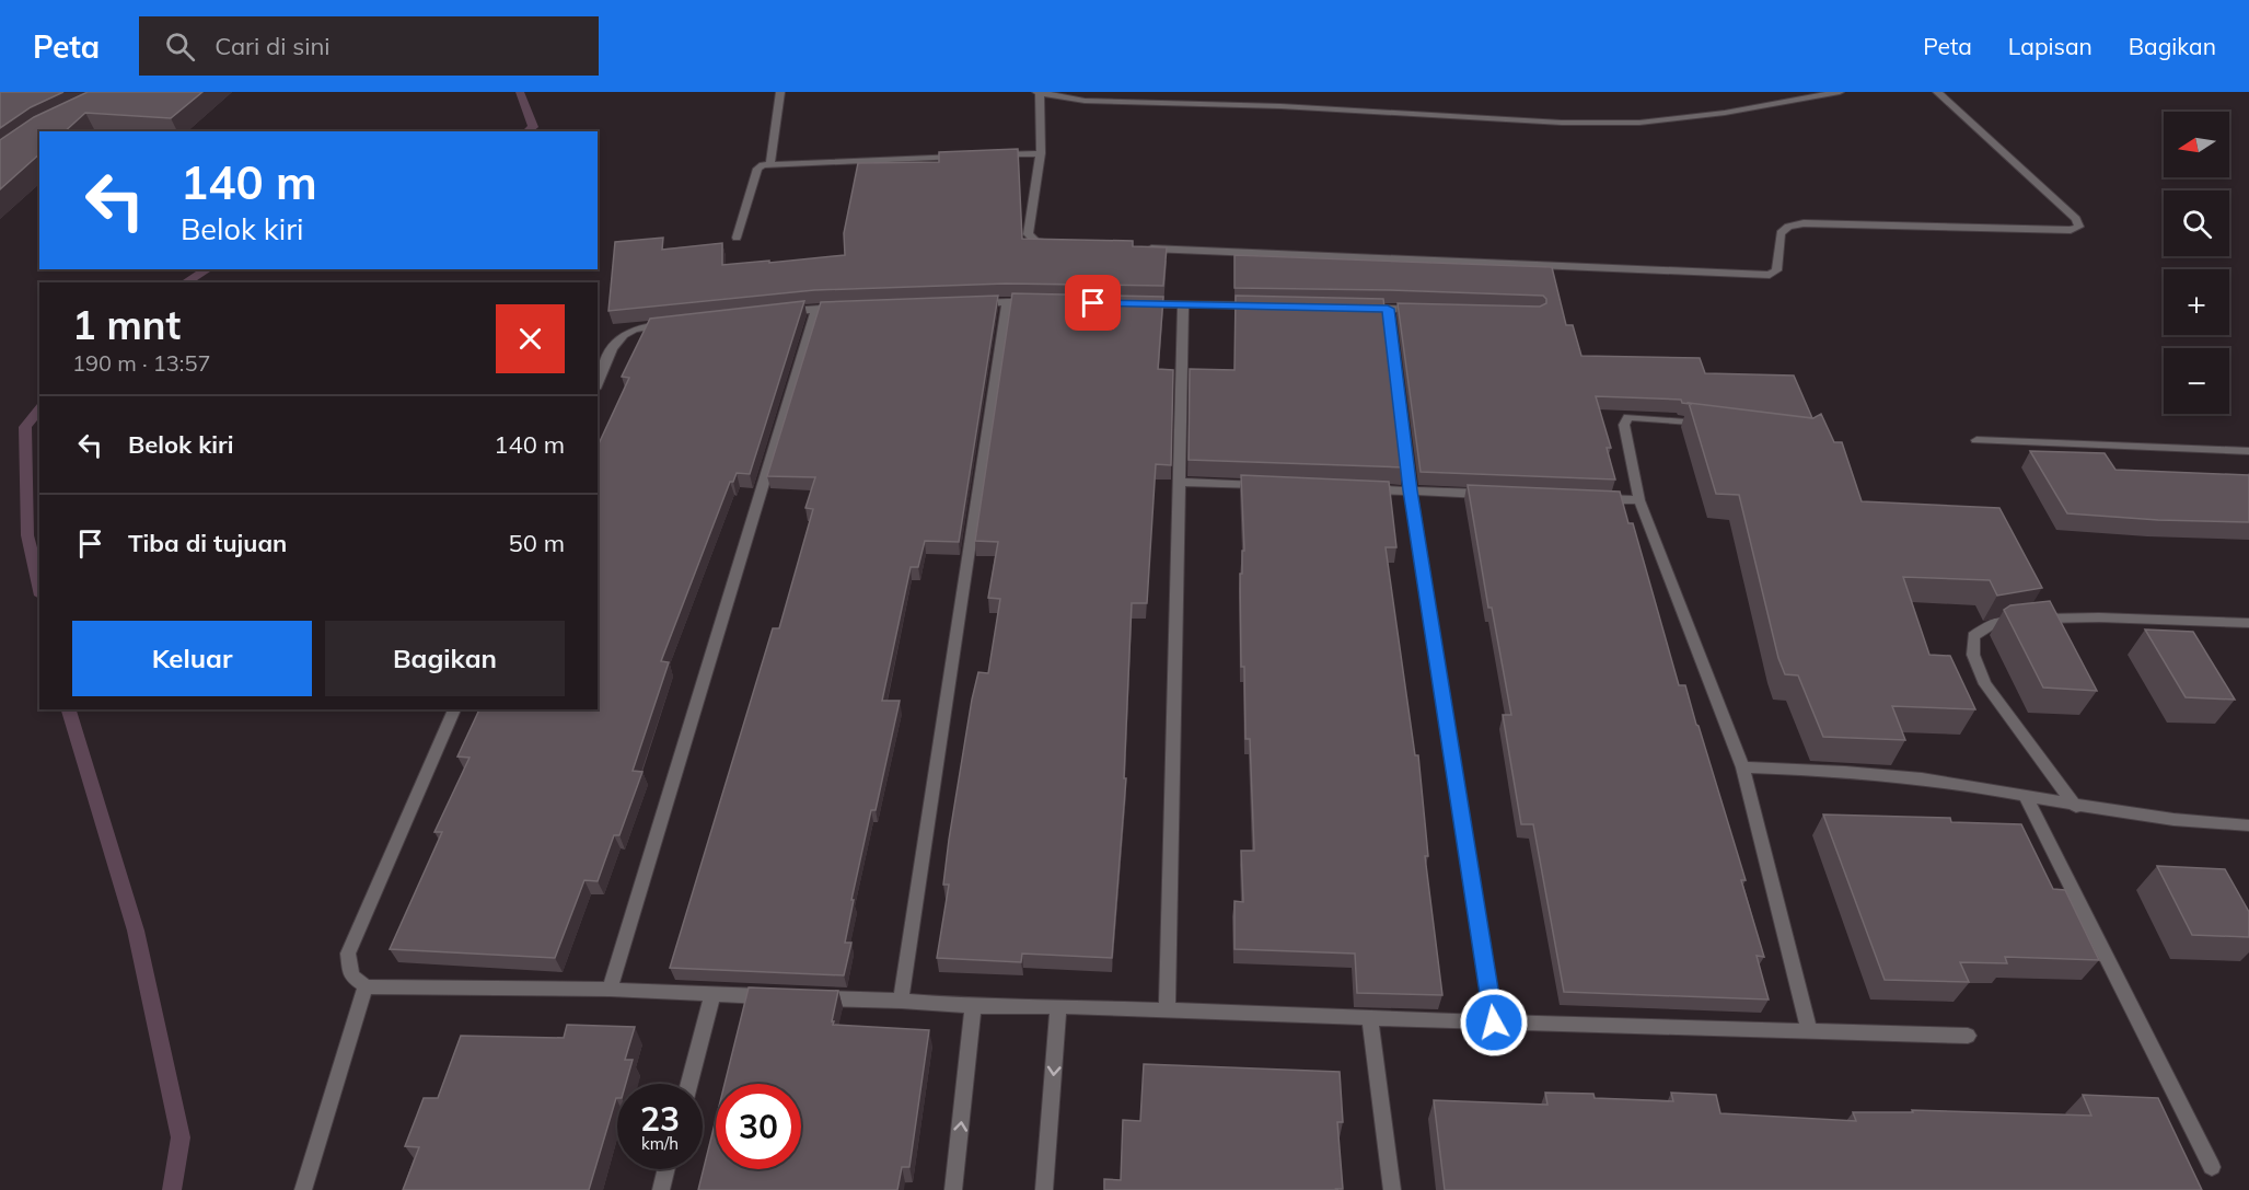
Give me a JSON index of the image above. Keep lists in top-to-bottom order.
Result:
{
  "north": "left",
  "page": {
    "header": "Peta",
    "search": "Cari di sini",
    "nav": ["Peta", "Lapisan", "Bagikan"],
    "map_buttons": ["+", "−"],
    "turn": ["140 m", "Belok kiri"],
    "heading": ["1 mnt", "190 m · 13:57"],
    "list": [
      {
        "name": "Belok kiri",
        "value": "140 m"
      },
      {
        "name": "Tiba di tujuan",
        "value": "50 m"
      }
    ],
    "buttons": ["Keluar", "Bagikan"],
    "speed": "23 km/h",
    "limit": "30"
  }
}
